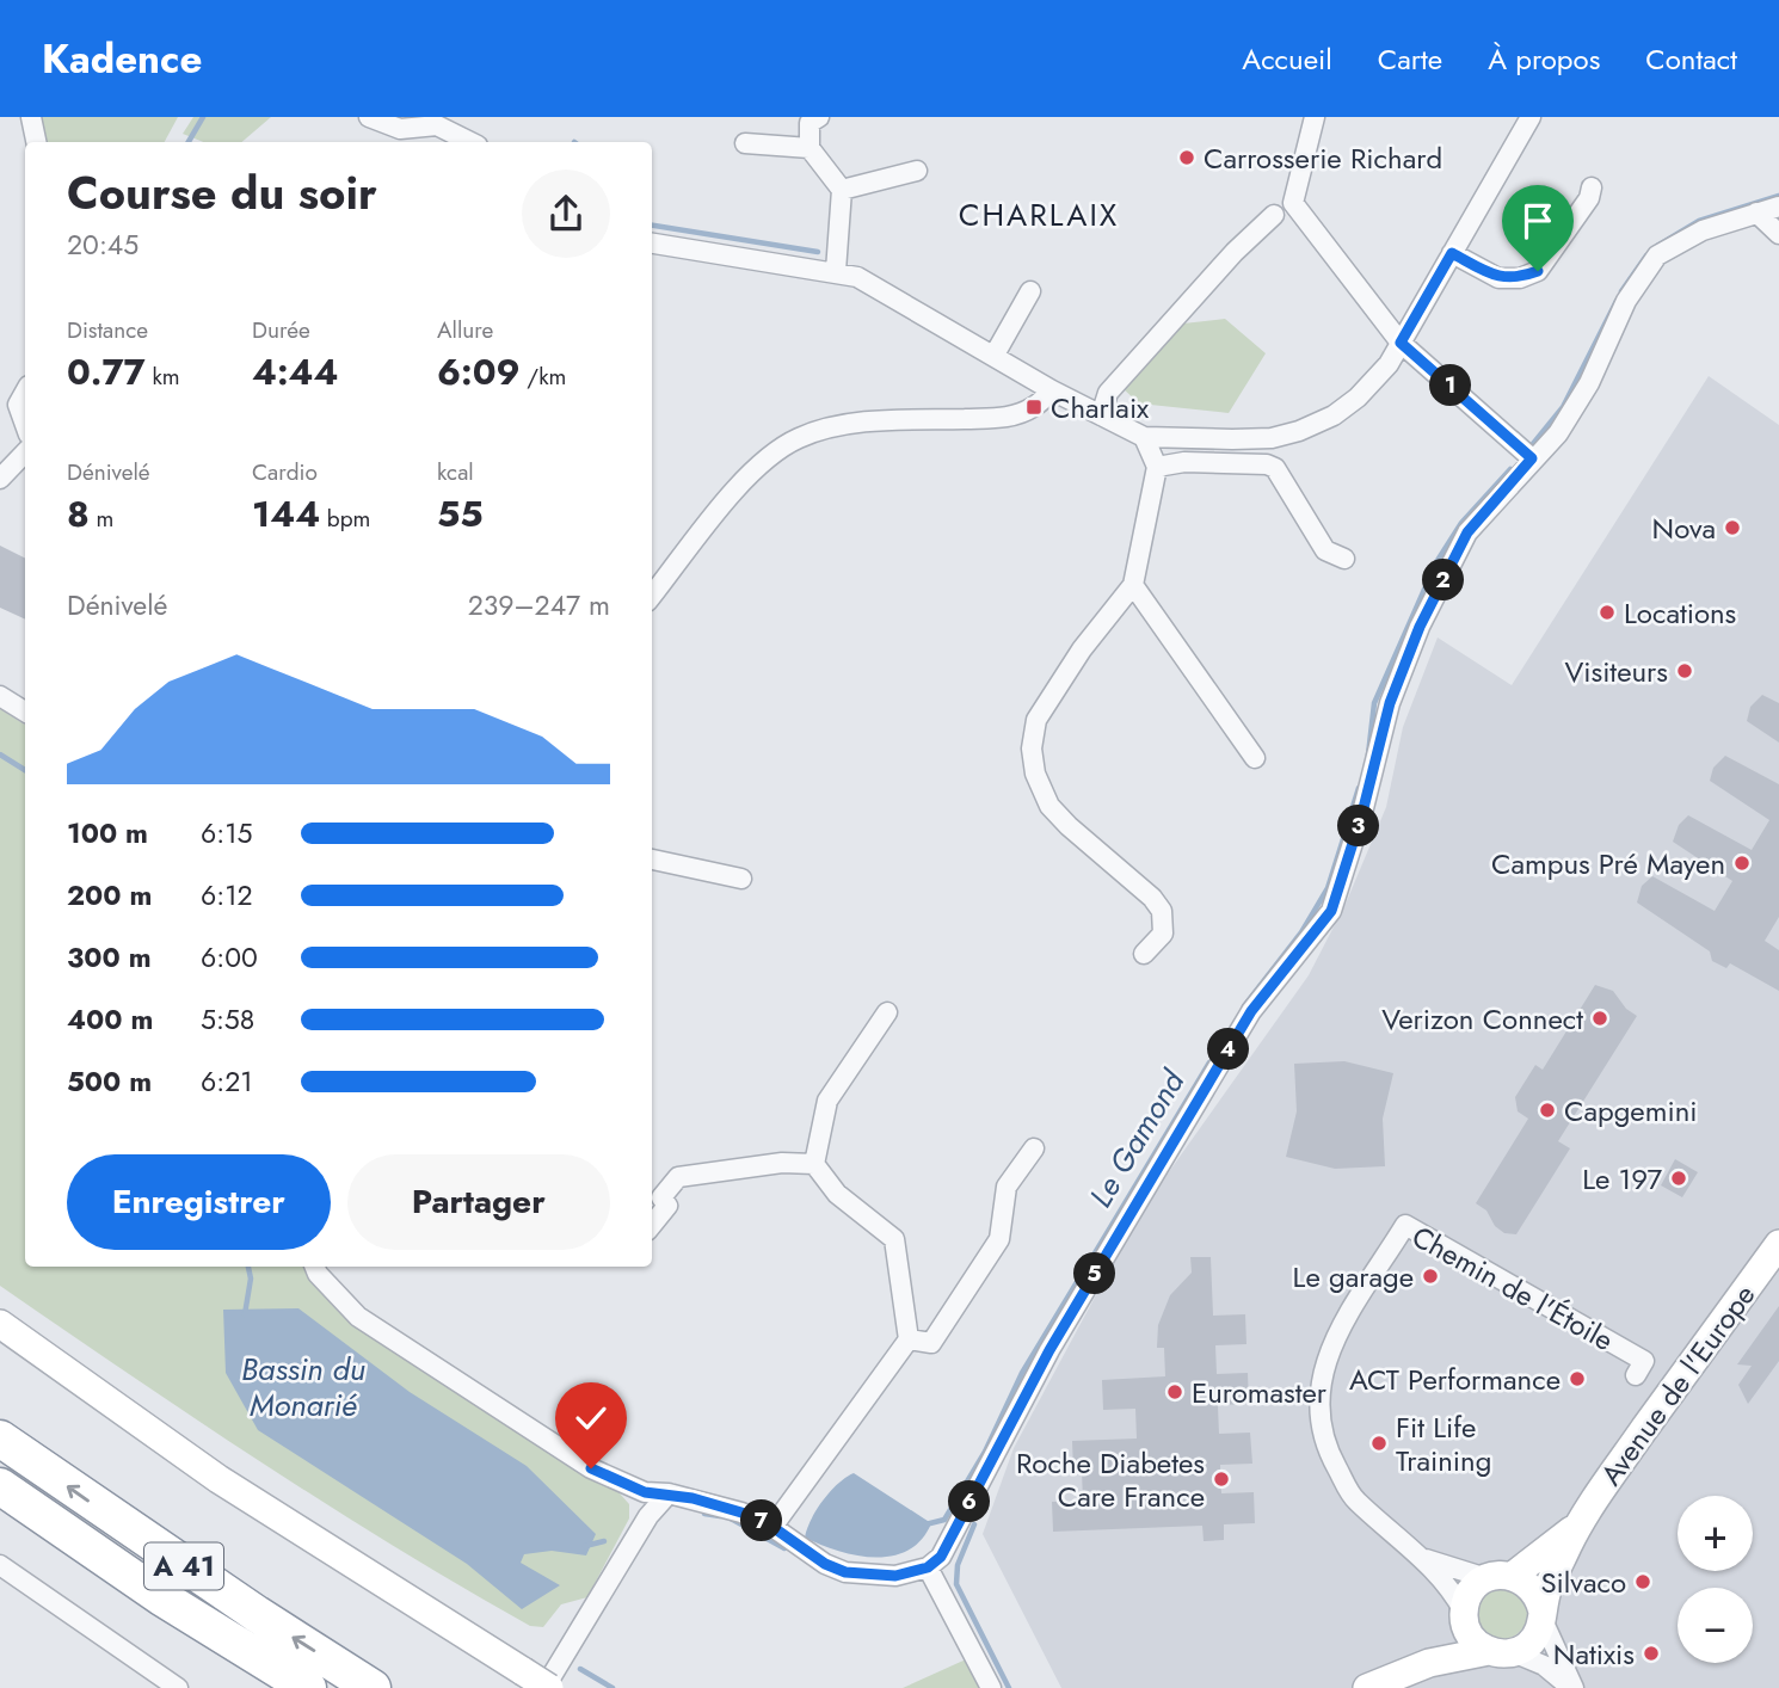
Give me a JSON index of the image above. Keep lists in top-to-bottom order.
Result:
{
  "streets": {
    "highway": ["A 41"],
    "main road": ["Avenue de l'Europe"],
    "street": ["Chemin de l'Étoile"]
  },
  "crossings": [
    ["Chemin de l'Étoile", "Avenue de l'Europe"]
  ],
  "districts": ["CHARLAIX"],
  "water": ["Le Gamond", "Bassin du Monarié"],
  "places": {
    "other": [
      "Carrosserie Richard",
      "Nova",
      "Locations",
      "Visiteurs",
      "Campus Pré Mayen",
      "Verizon Connect",
      "Capgemini",
      "Le 197",
      "Le garage",
      "ACT Performance",
      "Euromaster",
      "Fit Life Training",
      "Roche Diabetes Care France",
      "Silvaco",
      "Natixis"
    ],
    "transit": ["Charlaix"]
  },
  "page": {
    "header": "Kadence",
    "nav": [
      "Accueil",
      "Carte",
      "À propos",
      "Contact"
    ],
    "heading": ["Course du soir", "20:45"],
    "stats": [
      ["Distance", "0.77 km"],
      ["Durée", "4:44"],
      ["Allure", "6:09 /km"],
      ["Dénivelé", "8 m"],
      ["Cardio", "144 bpm"],
      ["kcal", "55"]
    ],
    "pins": [
      "1",
      "2",
      "3",
      "4",
      "5",
      "6",
      "7"
    ],
    "chart": ["Dénivelé", "239–247 m"],
    "list": [
      {
        "name": "100 m",
        "note": "6:15"
      },
      {
        "name": "200 m",
        "note": "6:12"
      },
      {
        "name": "300 m",
        "note": "6:00"
      },
      {
        "name": "400 m",
        "note": "5:58"
      },
      {
        "name": "500 m",
        "note": "6:21"
      }
    ],
    "buttons": ["Enregistrer", "Partager"],
    "map_buttons": ["+", "−"]
  }
}
